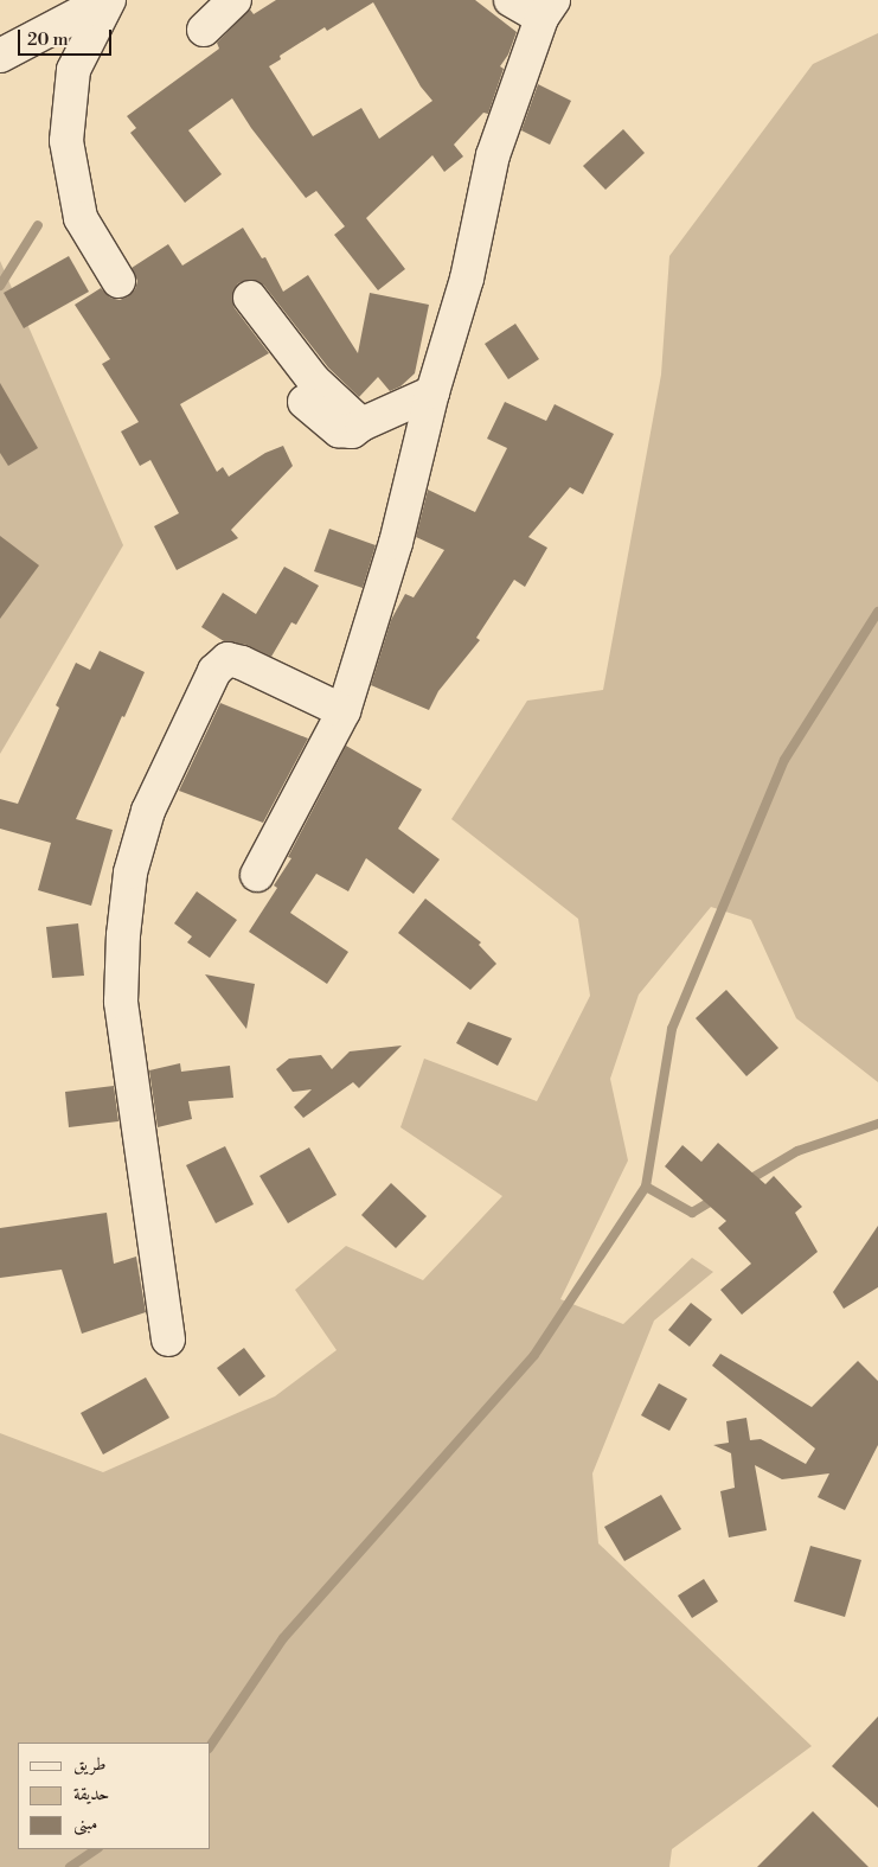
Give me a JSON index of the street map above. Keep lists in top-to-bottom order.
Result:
{
  "legend": ["طريق", "حديقة", "مبنى"],
  "scale_bar": "20 m"
}
